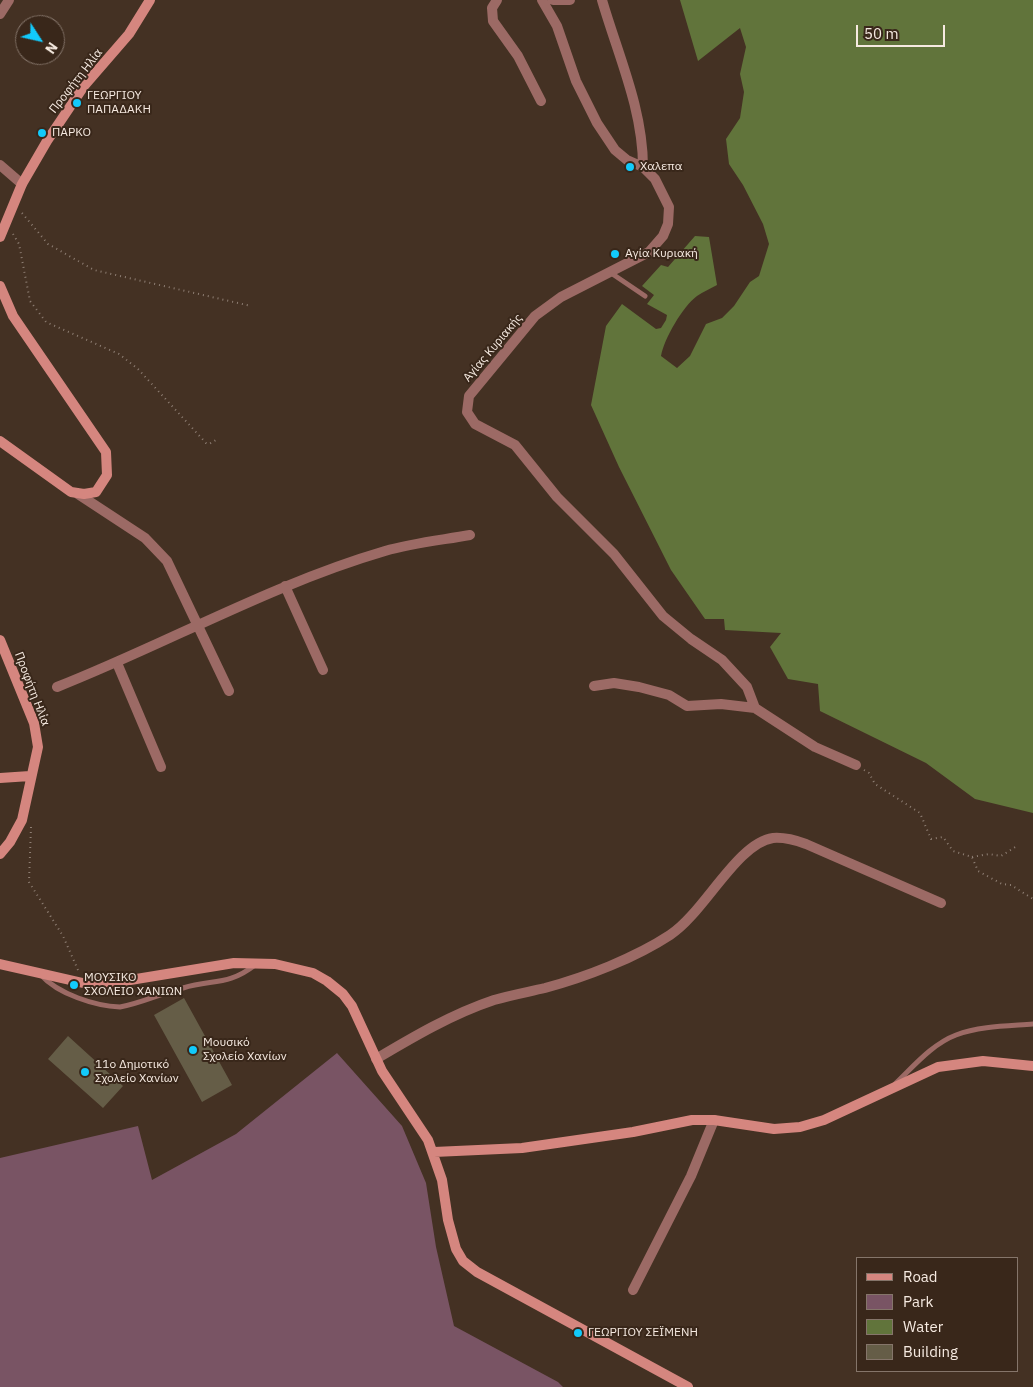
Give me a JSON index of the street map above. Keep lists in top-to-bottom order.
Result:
{
  "streets": {
    "street": ["Προφήτη Ηλία", "Αγίας Κυριακής"]
  },
  "places": [
    "ΓΕΩΡΓΙΟΥ ΠΑΠΑΔΑΚΗ",
    "ΠΑΡΚΟ",
    "Χαλεπα",
    "Αγία Κυριακή",
    "ΜΟΥΣΙΚΟ ΣΧΟΛΕΙΟ ΧΑΝΙΩΝ",
    "Μουσικό Σχολείο Χανίων",
    "11o Δημοτικό Σχολείο Χανίων",
    "ΓΕΩΡΓΙΟΥ ΣΕΪΜΕΝΗ"
  ],
  "legend": [
    "Road",
    "Park",
    "Water",
    "Building"
  ],
  "scale_bar": "50 m",
  "north": "bottom right"
}
